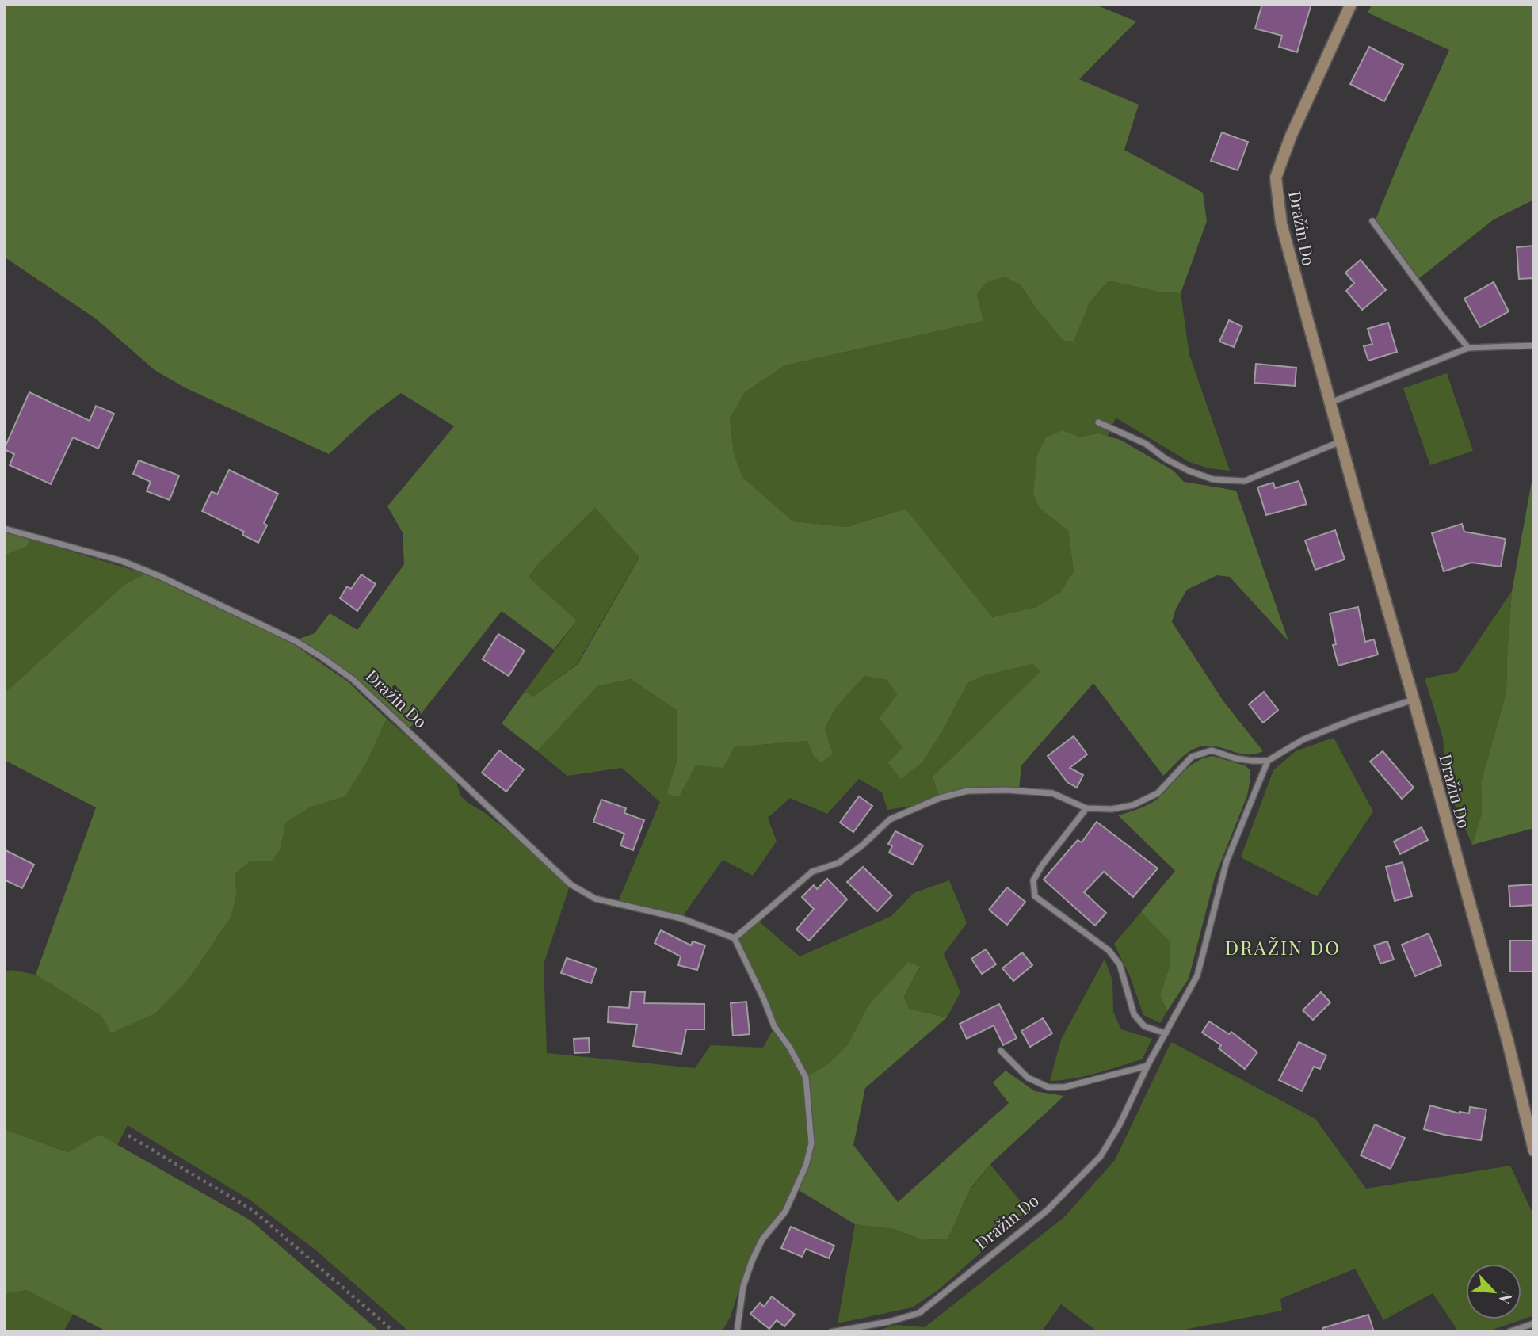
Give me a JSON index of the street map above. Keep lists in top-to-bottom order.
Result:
{
  "streets": {
    "street": ["Dražin Do"]
  },
  "districts": ["DRAŽIN DO"],
  "north": "bottom right"
}
